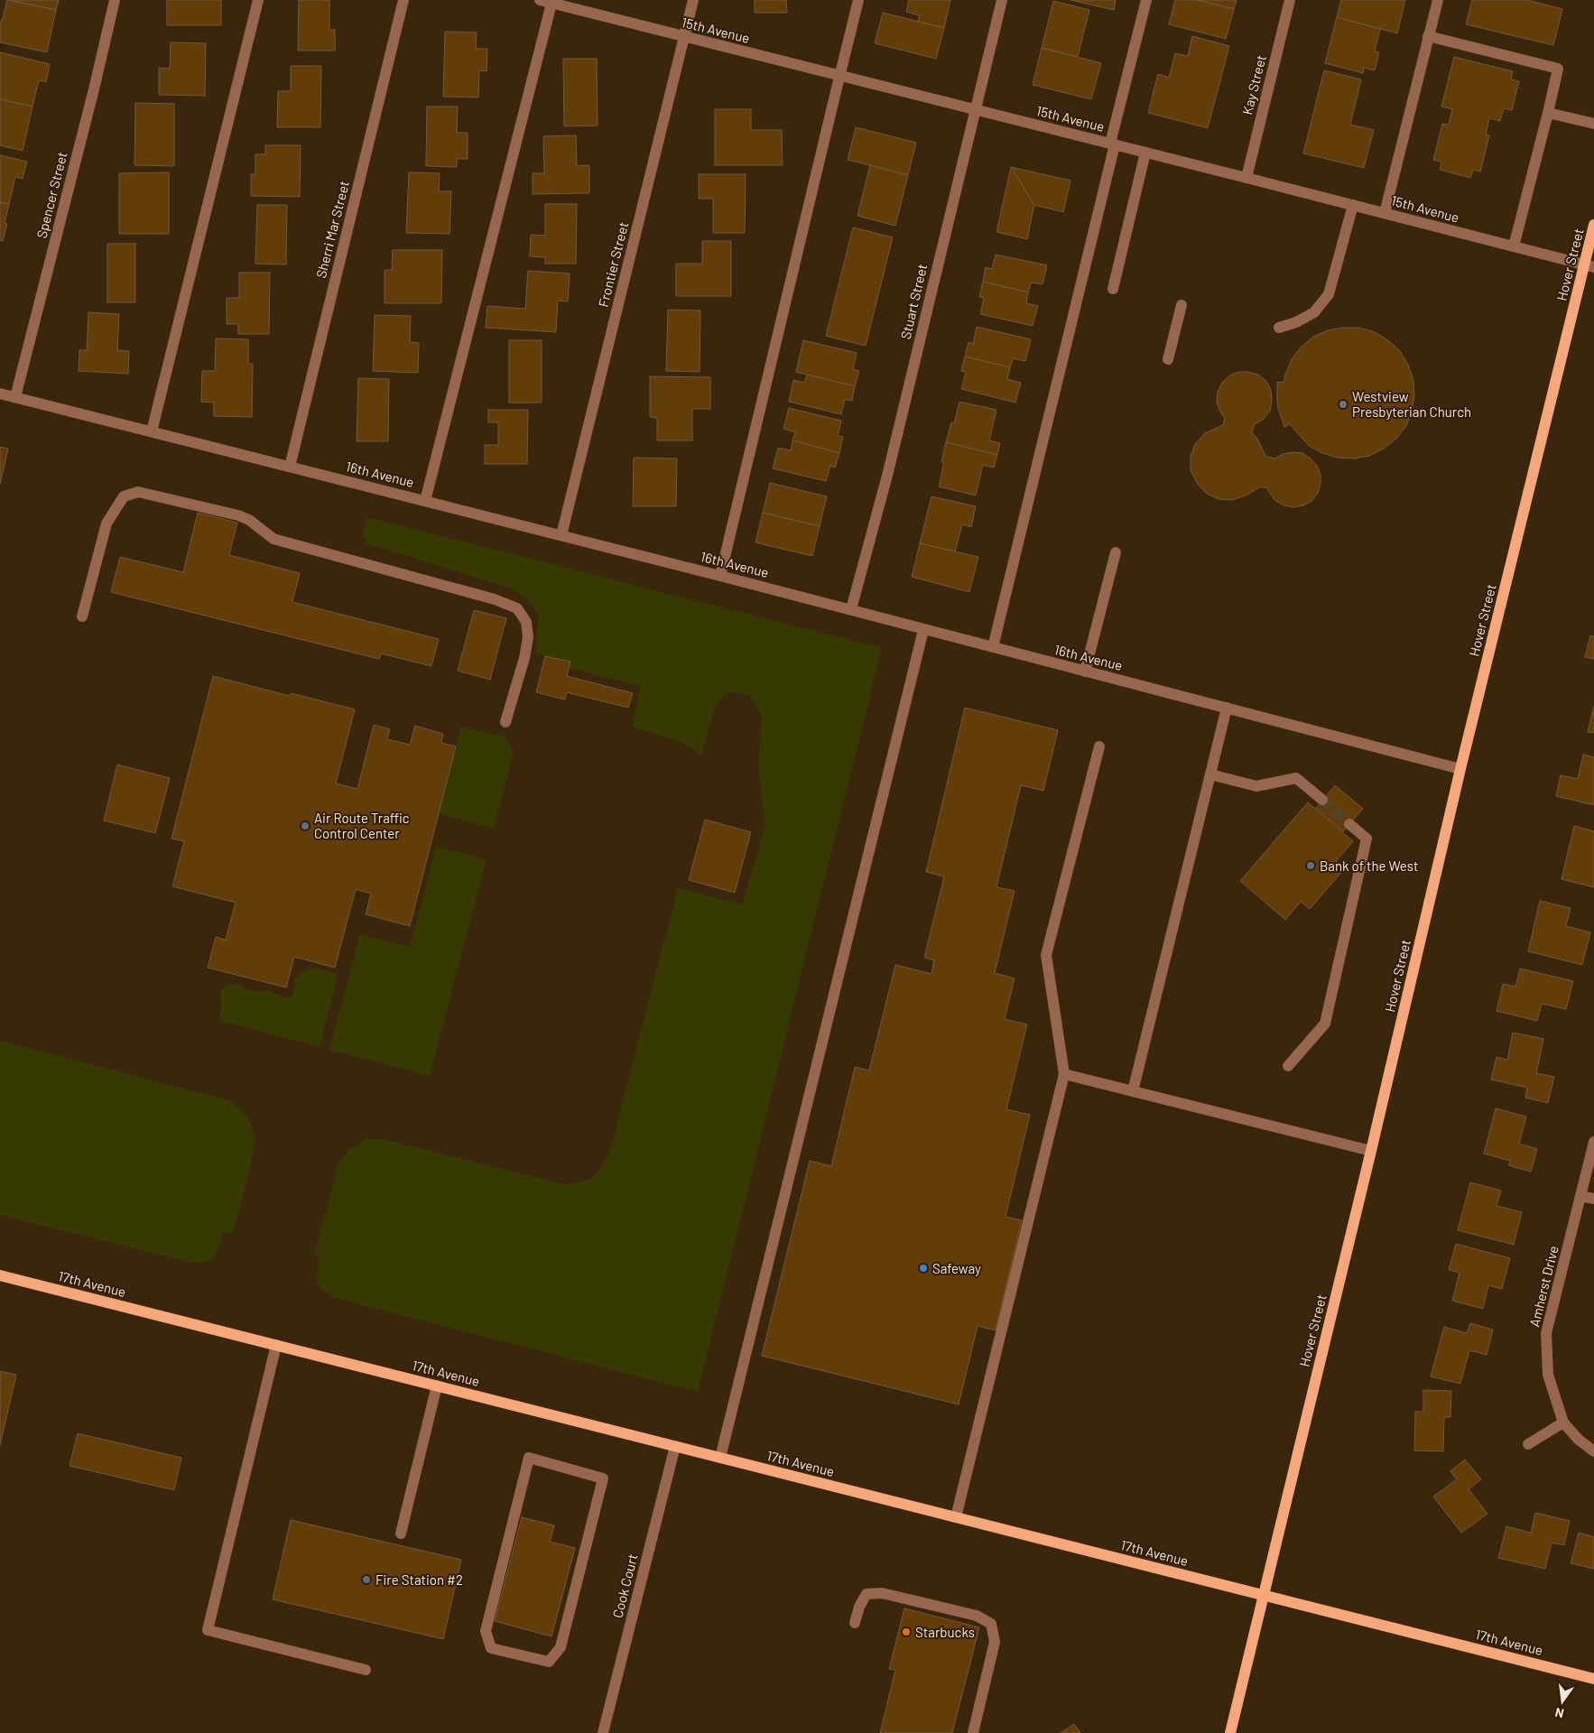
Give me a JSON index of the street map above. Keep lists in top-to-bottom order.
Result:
{
  "streets": {
    "main road": ["Hover Street", "17th Avenue"],
    "street": [
      "15th Avenue",
      "Kay Street",
      "Spencer Street",
      "Sherri Mar Street",
      "Frontier Street",
      "Stuart Street",
      "16th Avenue",
      "Amherst Drive",
      "Cook Court"
    ]
  },
  "crossings": [
    ["15th Avenue", "Kay Street"],
    ["15th Avenue", "Frontier Street"],
    ["15th Avenue", "Hover Street"],
    ["15th Avenue", "Stuart Street"],
    ["Spencer Street", "16th Avenue"],
    ["Sherri Mar Street", "16th Avenue"],
    ["Frontier Street", "16th Avenue"],
    ["Hover Street", "16th Avenue"],
    ["Hover Street", "17th Avenue"],
    ["Stuart Street", "16th Avenue"],
    ["17th Avenue", "Cook Court"]
  ],
  "places": [
    "Westview Presbyterian Church",
    "Air Route Traffic Control Center",
    "Bank of the West",
    "Safeway",
    "Fire Station #2",
    "Starbucks"
  ],
  "north": "bottom"
}
